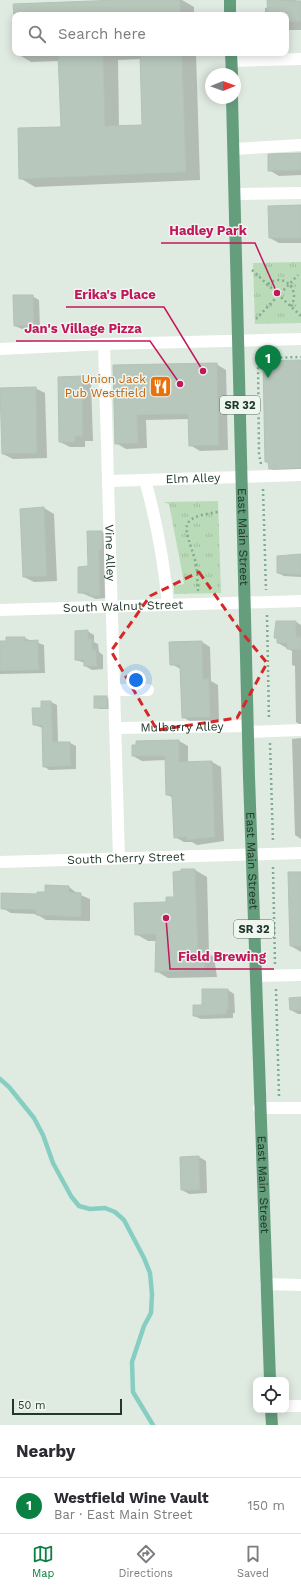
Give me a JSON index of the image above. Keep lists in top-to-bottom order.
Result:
{
  "streets": {
    "main road": ["SR 32", "East Main Street"],
    "street": [
      "Elm Alley",
      "Vine Alley",
      "South Walnut Street",
      "Mulberry Alley",
      "South Cherry Street"
    ]
  },
  "crossings": [
    ["SR 32", "East Main Street"],
    ["Elm Alley", "East Main Street"],
    ["Elm Alley", "Vine Alley"],
    ["East Main Street", "South Walnut Street"],
    ["East Main Street", "Mulberry Alley"],
    ["East Main Street", "South Cherry Street"],
    ["Vine Alley", "South Walnut Street"],
    ["Vine Alley", "Mulberry Alley"],
    ["Vine Alley", "South Cherry Street"]
  ],
  "places": {
    "other": [
      "Hadley Park",
      "Erika's Place",
      "Jan's Village Pizza",
      "Field Brewing"
    ],
    "restaurant": ["Union Jack Pub Westfield"]
  },
  "scale_bar": "50 m",
  "north": "right",
  "page": {
    "search": "Search here",
    "pins": "1",
    "scale": "50 m",
    "heading": "Nearby",
    "list": [
      {
        "mark": "1",
        "name": "Westfield Wine Vault",
        "note": "Bar · East Main Street",
        "value": "150 m"
      }
    ],
    "nav": ["Map", "Directions", "Saved"]
  }
}
